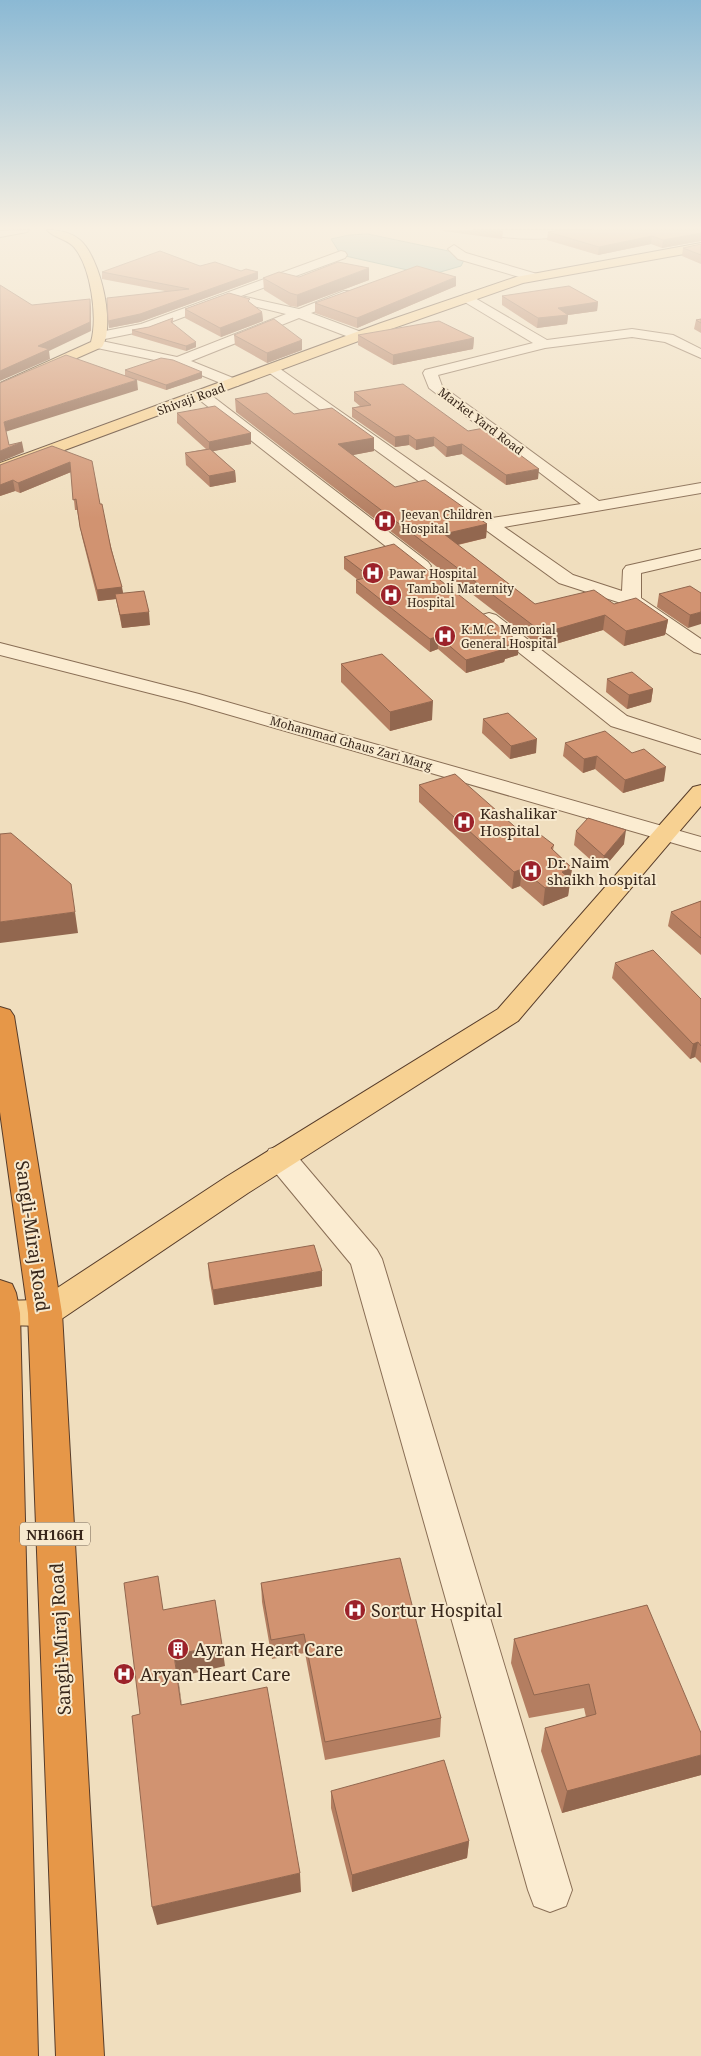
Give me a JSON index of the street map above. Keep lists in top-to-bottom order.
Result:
{
  "streets": {
    "highway": ["Sangli-Miraj Road", "NH166H"],
    "main road": ["Shivaji Road"],
    "street": ["Market Yard Road", "Mohammad Ghaus Zari Marg"]
  },
  "places": {
    "hospital": [
      "Jeevan Children Hospital",
      "Pawar Hospital",
      "Tamboli Maternity Hospital",
      "K.M.C. Memorial General Hospital",
      "Kashalikar Hospital",
      "Dr. Naim shaikh hospital",
      "Sortur Hospital",
      "Aryan Heart Care"
    ],
    "building": ["Ayran Heart Care"]
  }
}
